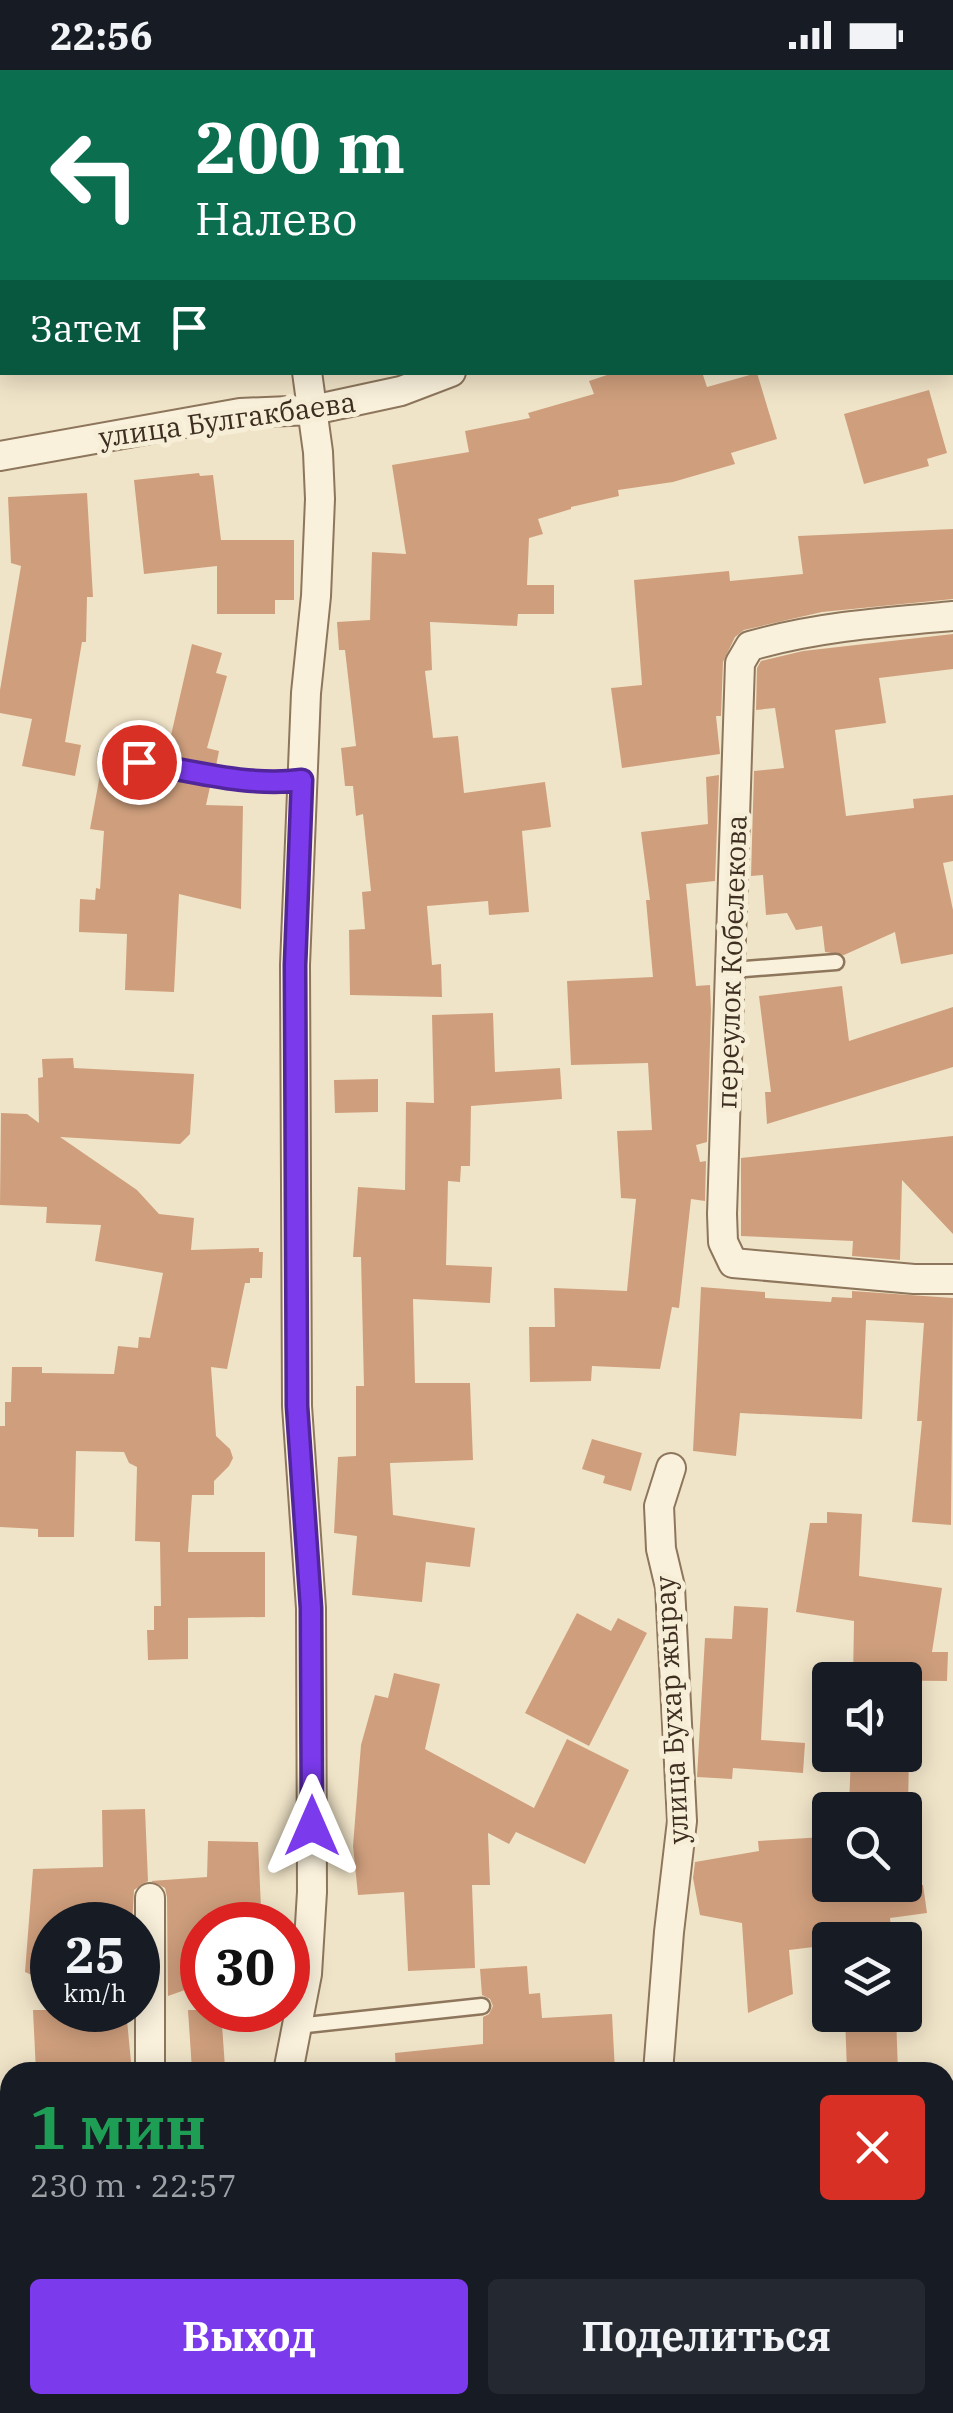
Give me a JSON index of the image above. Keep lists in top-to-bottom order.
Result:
{
  "streets": {
    "street": ["улица Булгакбаева", "переулок Кобелекова", "улица Бухар жырау"]
  },
  "page": {
    "status": "22:56",
    "turn": ["200 m", "Налево"],
    "then": "Затем",
    "speed": "25 km/h",
    "limit": "30",
    "heading": ["1 мин", "230 m · 22:57"],
    "buttons": ["Выход", "Поделиться"]
  }
}
